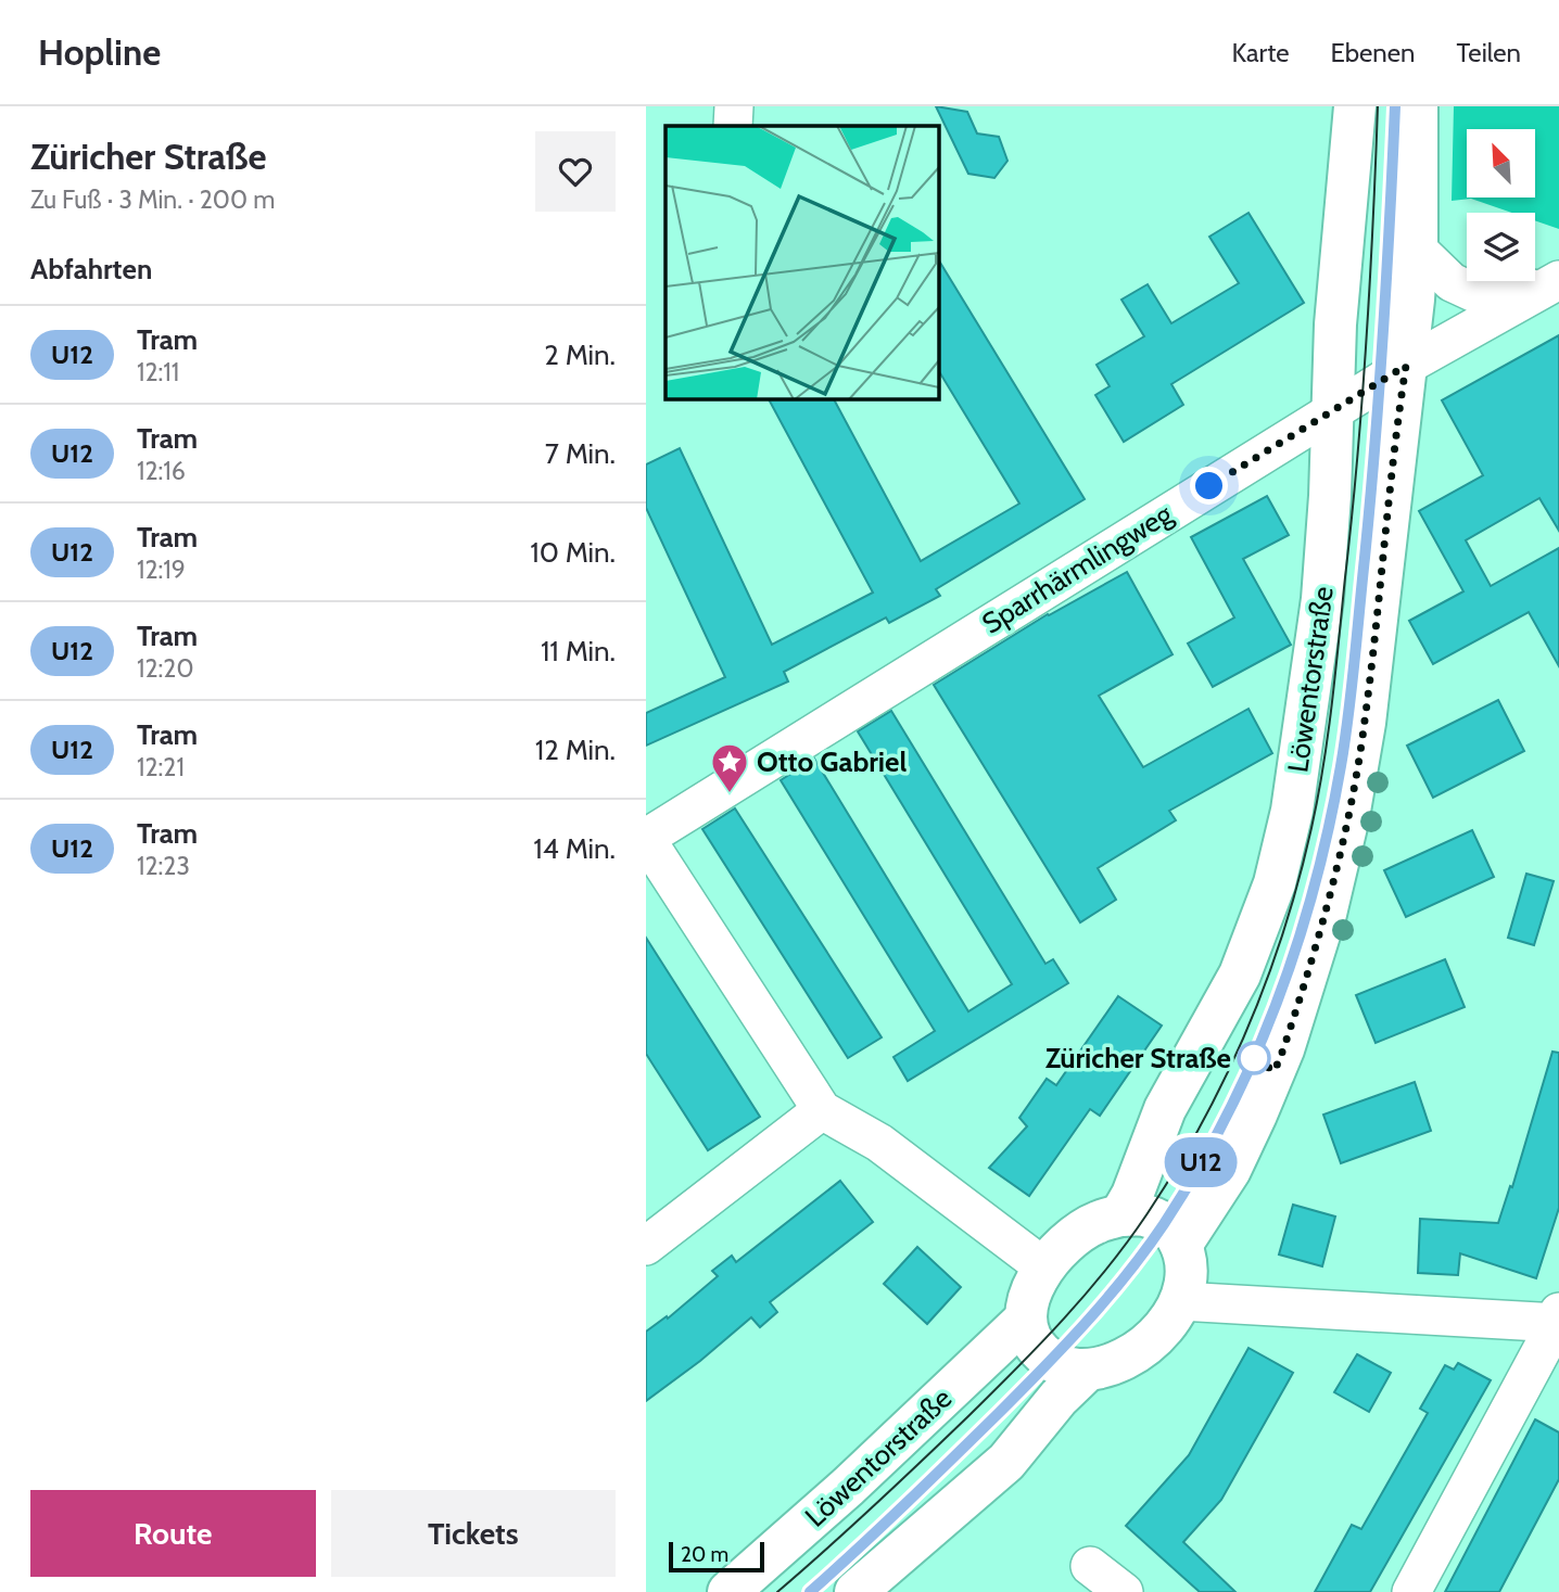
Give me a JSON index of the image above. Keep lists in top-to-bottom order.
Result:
{
  "streets": {
    "main road": ["Löwentorstraße"],
    "street": ["Sparrhärmlingweg"]
  },
  "crossings": [
    ["Sparrhärmlingweg", "Löwentorstraße"]
  ],
  "places": {
    "place": ["Otto Gabriel"],
    "other": ["Züricher Straße"]
  },
  "lines": ["tram line U12"],
  "scale_bar": "20 m",
  "north": "top left",
  "page": {
    "header": "Hopline",
    "nav": ["Karte", "Ebenen", "Teilen"],
    "heading": [
      ["Züricher Straße", "Zu Fuß · 3 Min. · 200 m"],
      "Abfahrten"
    ],
    "on_map": "U12",
    "list": [
      {
        "mark": "U12",
        "name": "Tram",
        "note": "12:11",
        "value": "2 Min."
      },
      {
        "mark": "U12",
        "name": "Tram",
        "note": "12:16",
        "value": "7 Min."
      },
      {
        "mark": "U12",
        "name": "Tram",
        "note": "12:19",
        "value": "10 Min."
      },
      {
        "mark": "U12",
        "name": "Tram",
        "note": "12:20",
        "value": "11 Min."
      },
      {
        "mark": "U12",
        "name": "Tram",
        "note": "12:21",
        "value": "12 Min."
      },
      {
        "mark": "U12",
        "name": "Tram",
        "note": "12:23",
        "value": "14 Min."
      }
    ],
    "buttons": ["Route", "Tickets"],
    "scale": "20 m"
  }
}
